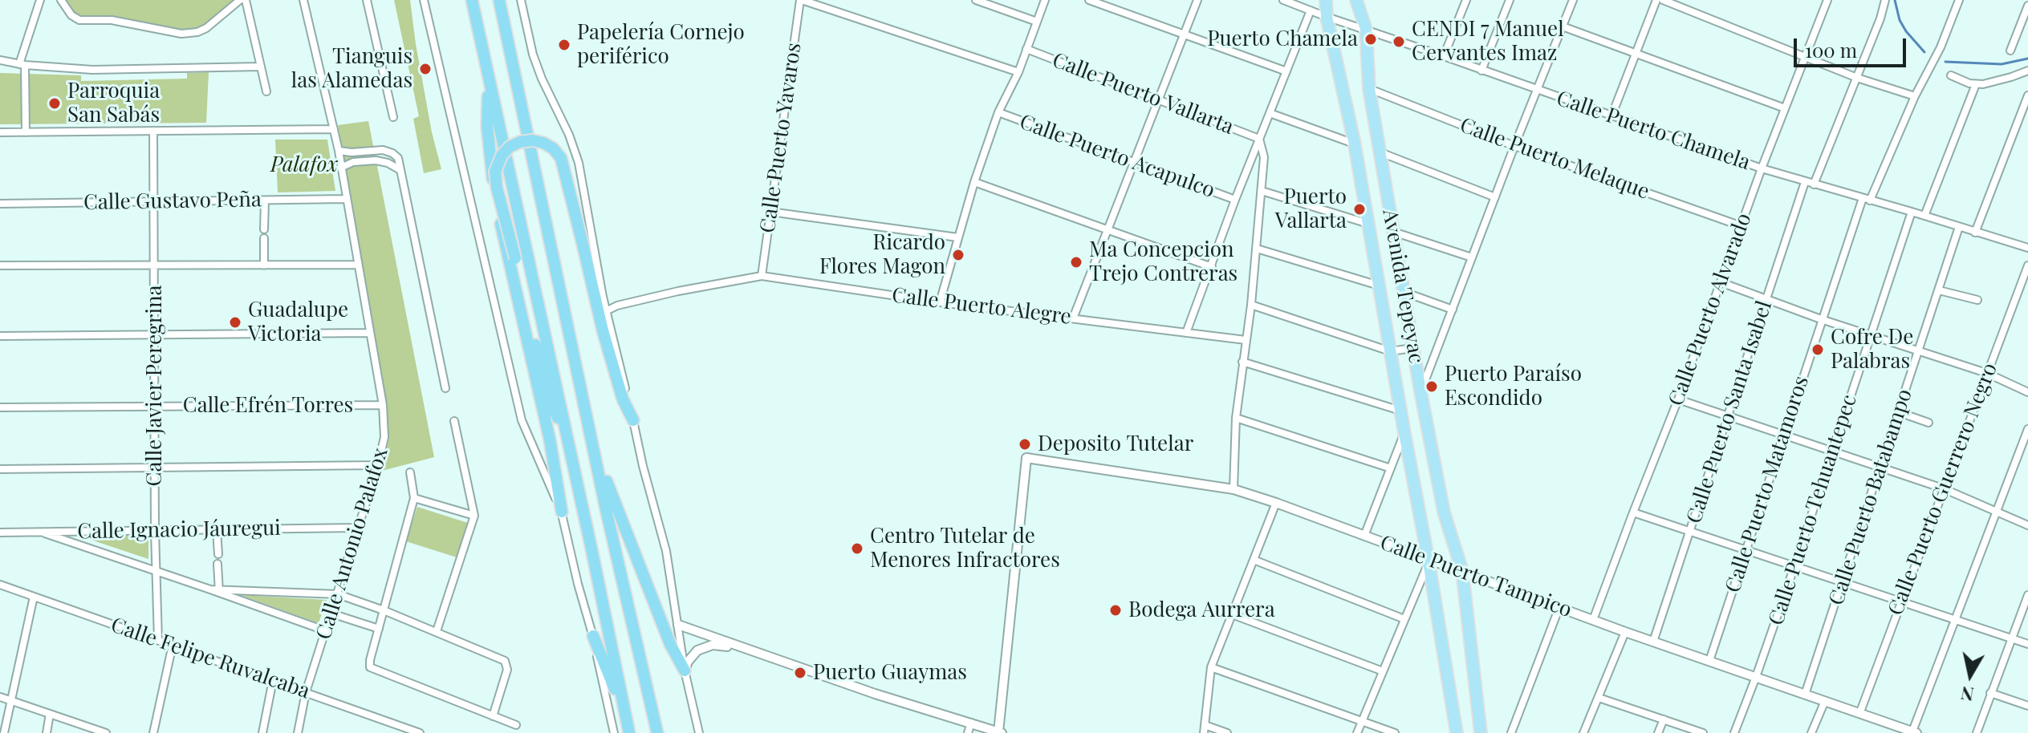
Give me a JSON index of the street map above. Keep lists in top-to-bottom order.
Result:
{
  "streets": {
    "main road": ["Avenida Tepeyac"],
    "street": [
      "Calle Puerto Vallarta",
      "Calle Puerto Chamela",
      "Calle Puerto Yavaros",
      "Calle Puerto Acapulco",
      "Calle Puerto Melaque",
      "Calle Gustavo Peña",
      "Calle Puerto Alegre",
      "Calle Puerto Alvarado",
      "Calle Javier Peregrina",
      "Calle Efrén Torres",
      "Calle Puerto Santa Isabel",
      "Calle Puerto Matamoros",
      "Calle Puerto Guerrero Negro",
      "Calle Puerto Batabampo",
      "Calle Puerto Tehuantepec",
      "Calle Ignacio Jáuregui",
      "Calle Antonio Palafox",
      "Calle Puerto Tampico",
      "Calle Felipe Ruvalcaba"
    ]
  },
  "crossings": [
    ["Calle Puerto Vallarta", "Calle Puerto Yavaros"],
    ["Calle Puerto Chamela", "Avenida Tepeyac"],
    ["Calle Puerto Chamela", "Calle Puerto Alvarado"],
    ["Calle Puerto Chamela", "Calle Puerto Santa Isabel"],
    ["Calle Puerto Chamela", "Calle Puerto Matamoros"],
    ["Calle Puerto Chamela", "Calle Puerto Batabampo"],
    ["Calle Puerto Chamela", "Calle Puerto Tehuantepec"],
    ["Calle Puerto Yavaros", "Calle Puerto Alegre"],
    ["Calle Puerto Melaque", "Avenida Tepeyac"],
    ["Calle Puerto Melaque", "Calle Puerto Alvarado"],
    ["Calle Gustavo Peña", "Calle Javier Peregrina"],
    ["Calle Gustavo Peña", "Calle Antonio Palafox"],
    ["Avenida Tepeyac", "Calle Puerto Tampico"],
    ["Calle Puerto Alvarado", "Calle Puerto Tampico"],
    ["Calle Javier Peregrina", "Calle Efrén Torres"],
    ["Calle Javier Peregrina", "Calle Ignacio Jáuregui"],
    ["Calle Javier Peregrina", "Calle Felipe Ruvalcaba"],
    ["Calle Efrén Torres", "Calle Antonio Palafox"],
    ["Calle Puerto Santa Isabel", "Calle Puerto Tampico"],
    ["Calle Puerto Matamoros", "Calle Puerto Tampico"],
    ["Calle Puerto Guerrero Negro", "Calle Puerto Tampico"],
    ["Calle Puerto Batabampo", "Calle Puerto Tampico"],
    ["Calle Puerto Tehuantepec", "Calle Puerto Tampico"],
    ["Calle Ignacio Jáuregui", "Calle Antonio Palafox"],
    ["Calle Antonio Palafox", "Calle Felipe Ruvalcaba"]
  ],
  "parks": ["Palafox"],
  "places": [
    "Puerto Chamela",
    "CENDI 7 Manuel Cervantes Imaz",
    "Papelería Cornejo periférico",
    "Tianguis las Alamedas",
    "Parroquia San Sabás",
    "Puerto Vallarta",
    "Ricardo Flores Magon",
    "Ma Concepcion Trejo Contreras",
    "Guadalupe Victoria",
    "Cofre De Palabras",
    "Puerto Paraíso Escondido",
    "Deposito Tutelar",
    "Centro Tutelar de Menores Infractores",
    "Bodega Aurrera",
    "Puerto Guaymas"
  ],
  "scale_bar": "100 m",
  "north": "bottom"
}
